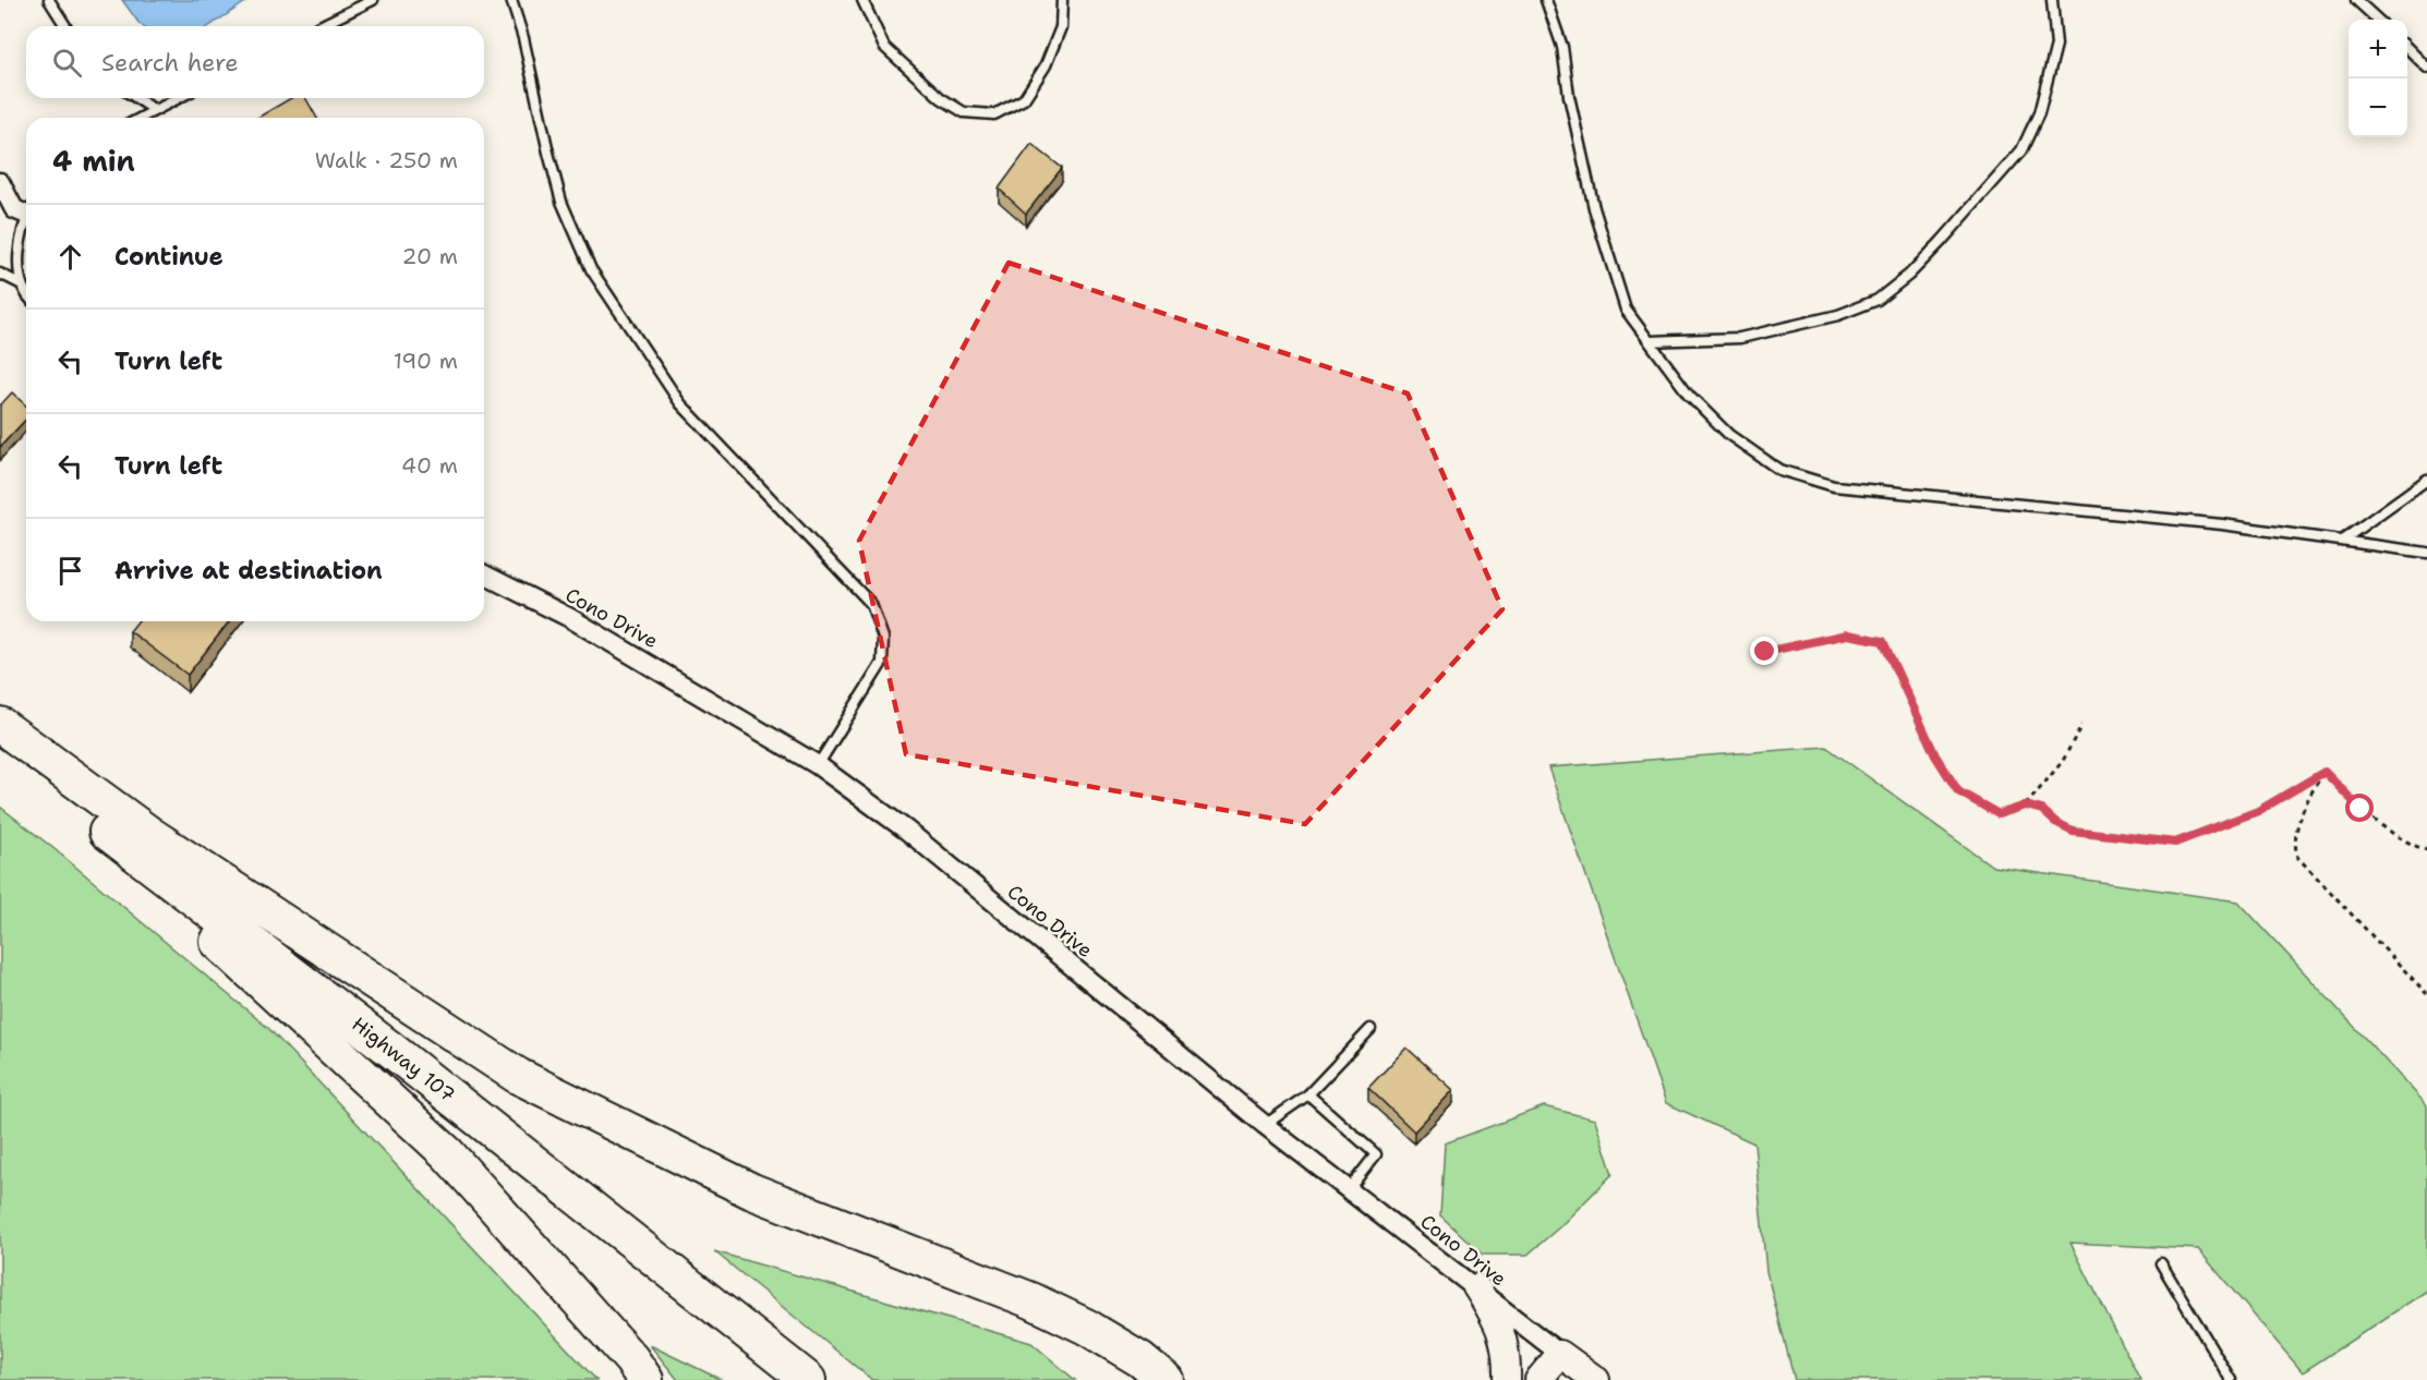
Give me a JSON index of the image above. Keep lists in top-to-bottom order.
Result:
{
  "streets": {
    "highway": ["Highway 107"],
    "street": ["Cono Drive"]
  },
  "page": {
    "map_buttons": ["+", "−"],
    "search": "Search here",
    "heading": ["4 min", "Walk · 250 m"],
    "list": [
      ["Continue", "20 m"],
      ["Turn left", "190 m"],
      ["Turn left", "40 m"],
      "Arrive at destination"
    ]
  }
}
